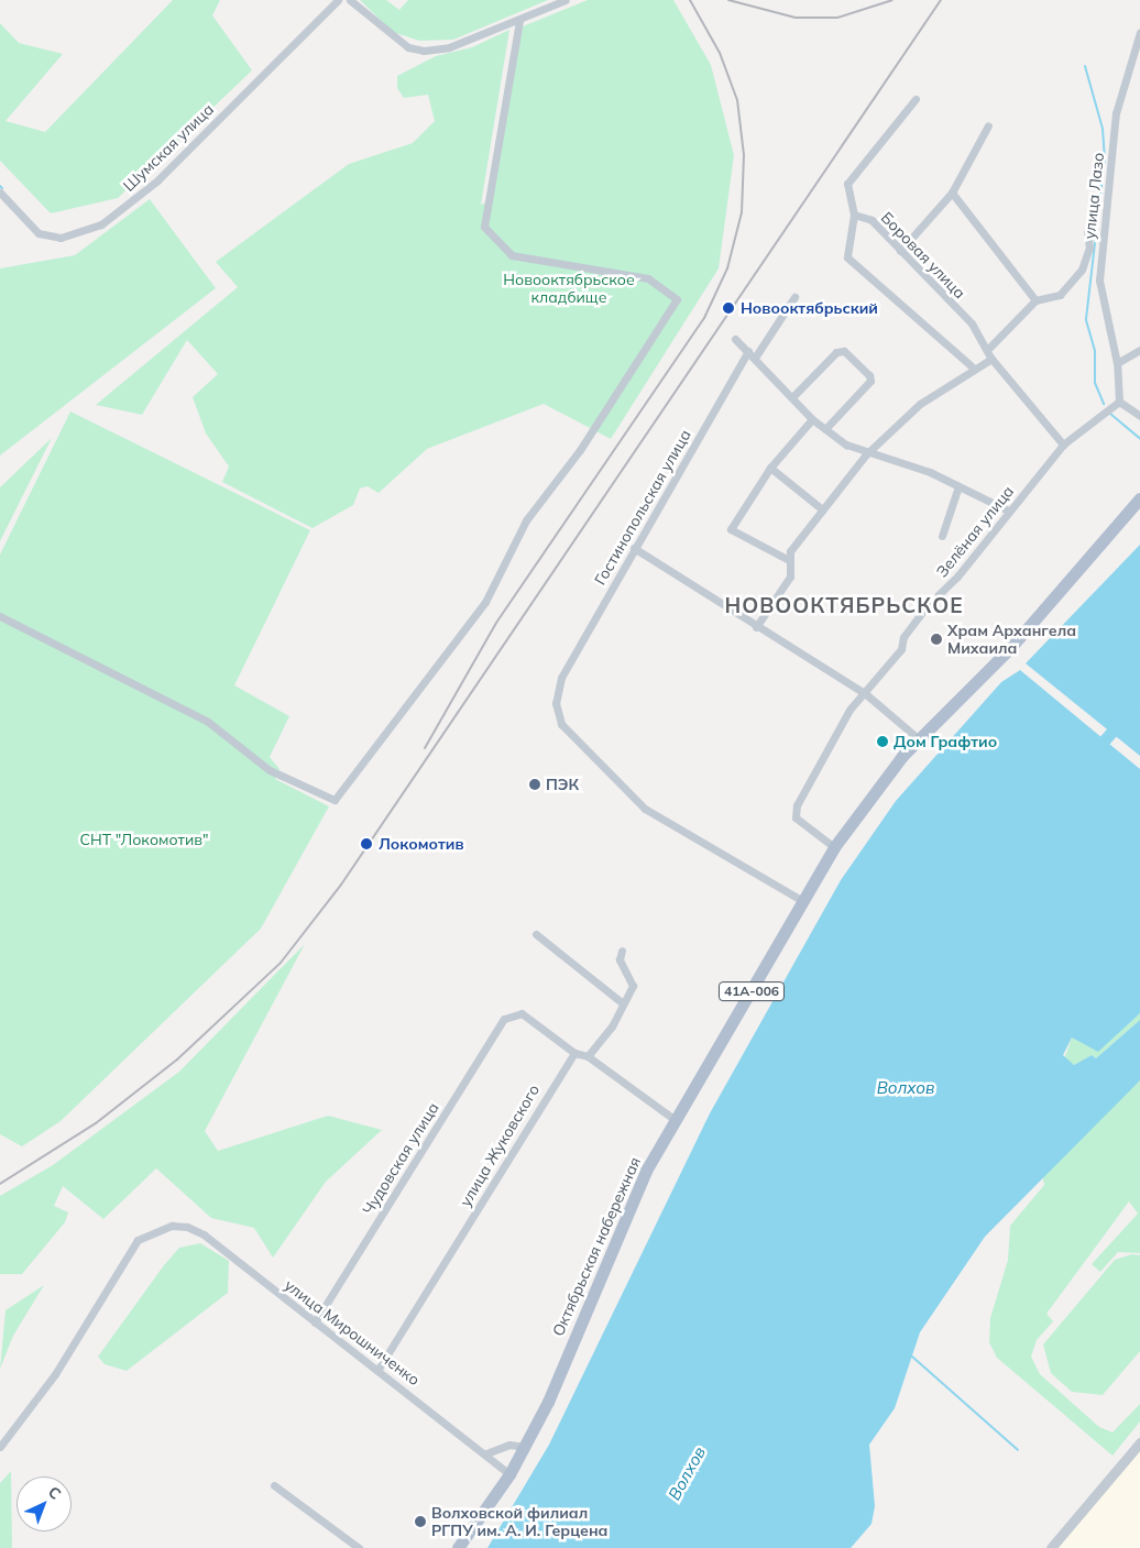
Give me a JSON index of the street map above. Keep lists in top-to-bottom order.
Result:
{
  "streets": {
    "main road": ["41А-006", "Октябрьская набережная"],
    "street": [
      "Шумская улица",
      "улица Лазо",
      "Боровая улица",
      "Гостинопольская улица",
      "Зелёная улица",
      "улица Жуковского",
      "Чудовская улица",
      "улица Мирошниченко"
    ]
  },
  "crossings": [
    ["Гостинопольская улица", "Октябрьская набережная"],
    ["Зелёная улица", "Октябрьская набережная"],
    ["улица Жуковского", "Чудовская улица"],
    ["улица Жуковского", "улица Мирошниченко"],
    ["Чудовская улица", "улица Мирошниченко"],
    ["Октябрьская набережная", "улица Мирошниченко"]
  ],
  "districts": ["НОВООКТЯБРЬСКОЕ"],
  "water": ["Волхов"],
  "parks": ["Новооктябрьское кладбище", "СНТ \"Локомотив\""],
  "places": [
    "Новооктябрьский",
    "Храм Архангела Михаила",
    "Дом Графтио",
    "ПЭК",
    "Локомотив",
    "Волховской филиал РГПУ им. А. И. Герцена"
  ],
  "north": "top right"
}
